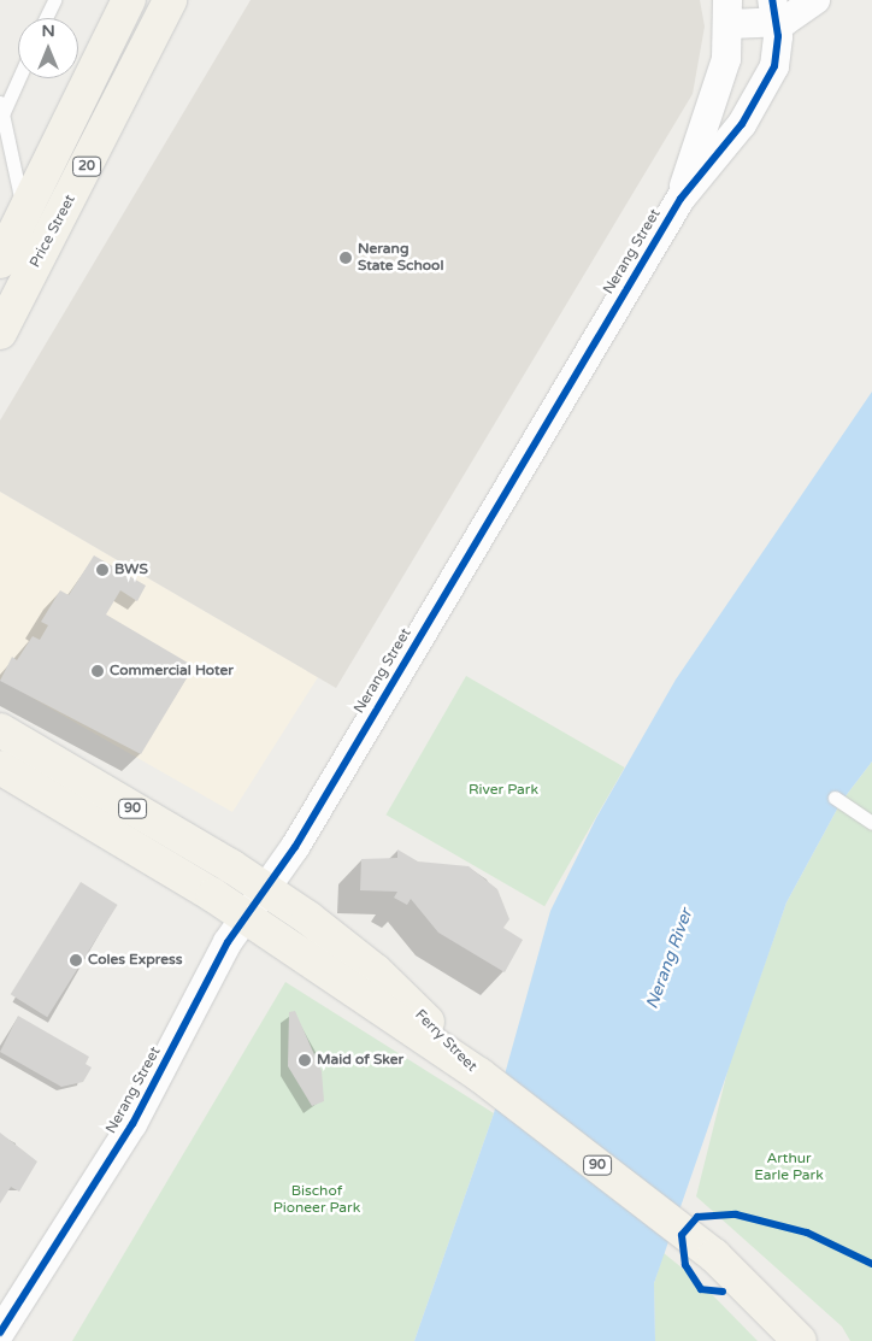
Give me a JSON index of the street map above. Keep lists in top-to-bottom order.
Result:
{
  "streets": {
    "main road": [
      "20",
      "Price Street",
      "90",
      "Ferry Street"
    ],
    "street": ["Nerang Street"]
  },
  "crossings": [
    ["Nerang Street", "Ferry Street"],
    ["90", "Ferry Street"]
  ],
  "water": ["Nerang River"],
  "parks": ["River Park", "Arthur Earle Park", "Bischof Pioneer Park"],
  "places": [
    "Nerang State School",
    "BWS",
    "Commercial Hoter",
    "Coles Express",
    "Maid of Sker"
  ],
  "north": "top"
}
